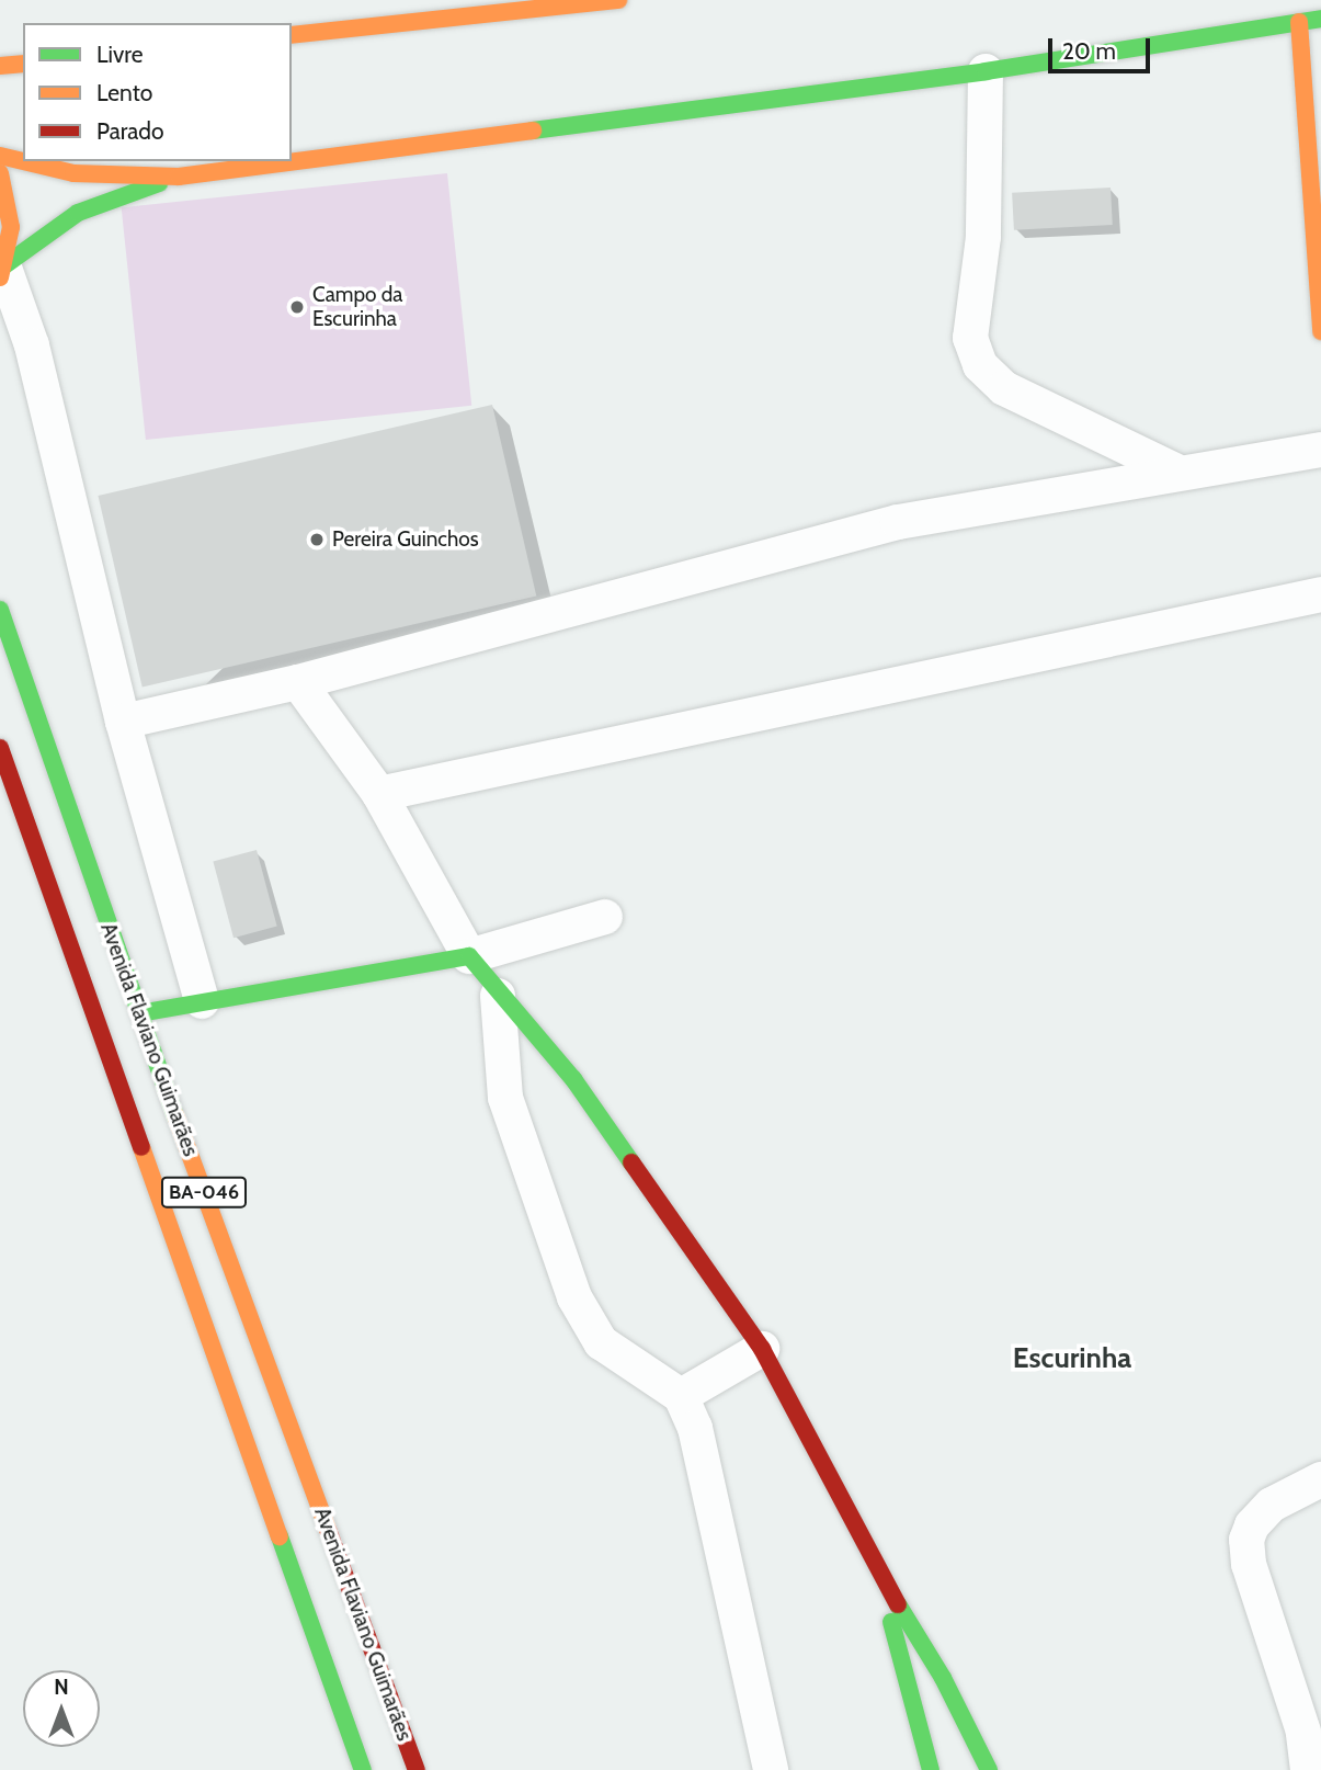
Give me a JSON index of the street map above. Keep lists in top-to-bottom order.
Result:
{
  "streets": {
    "main road": ["Avenida Flaviano Guimarães", "BA-046"]
  },
  "districts": ["Escurinha"],
  "places": ["Campo da Escurinha", "Pereira Guinchos"],
  "legend": ["Livre", "Lento", "Parado"],
  "scale_bar": "20 m",
  "north": "top"
}
